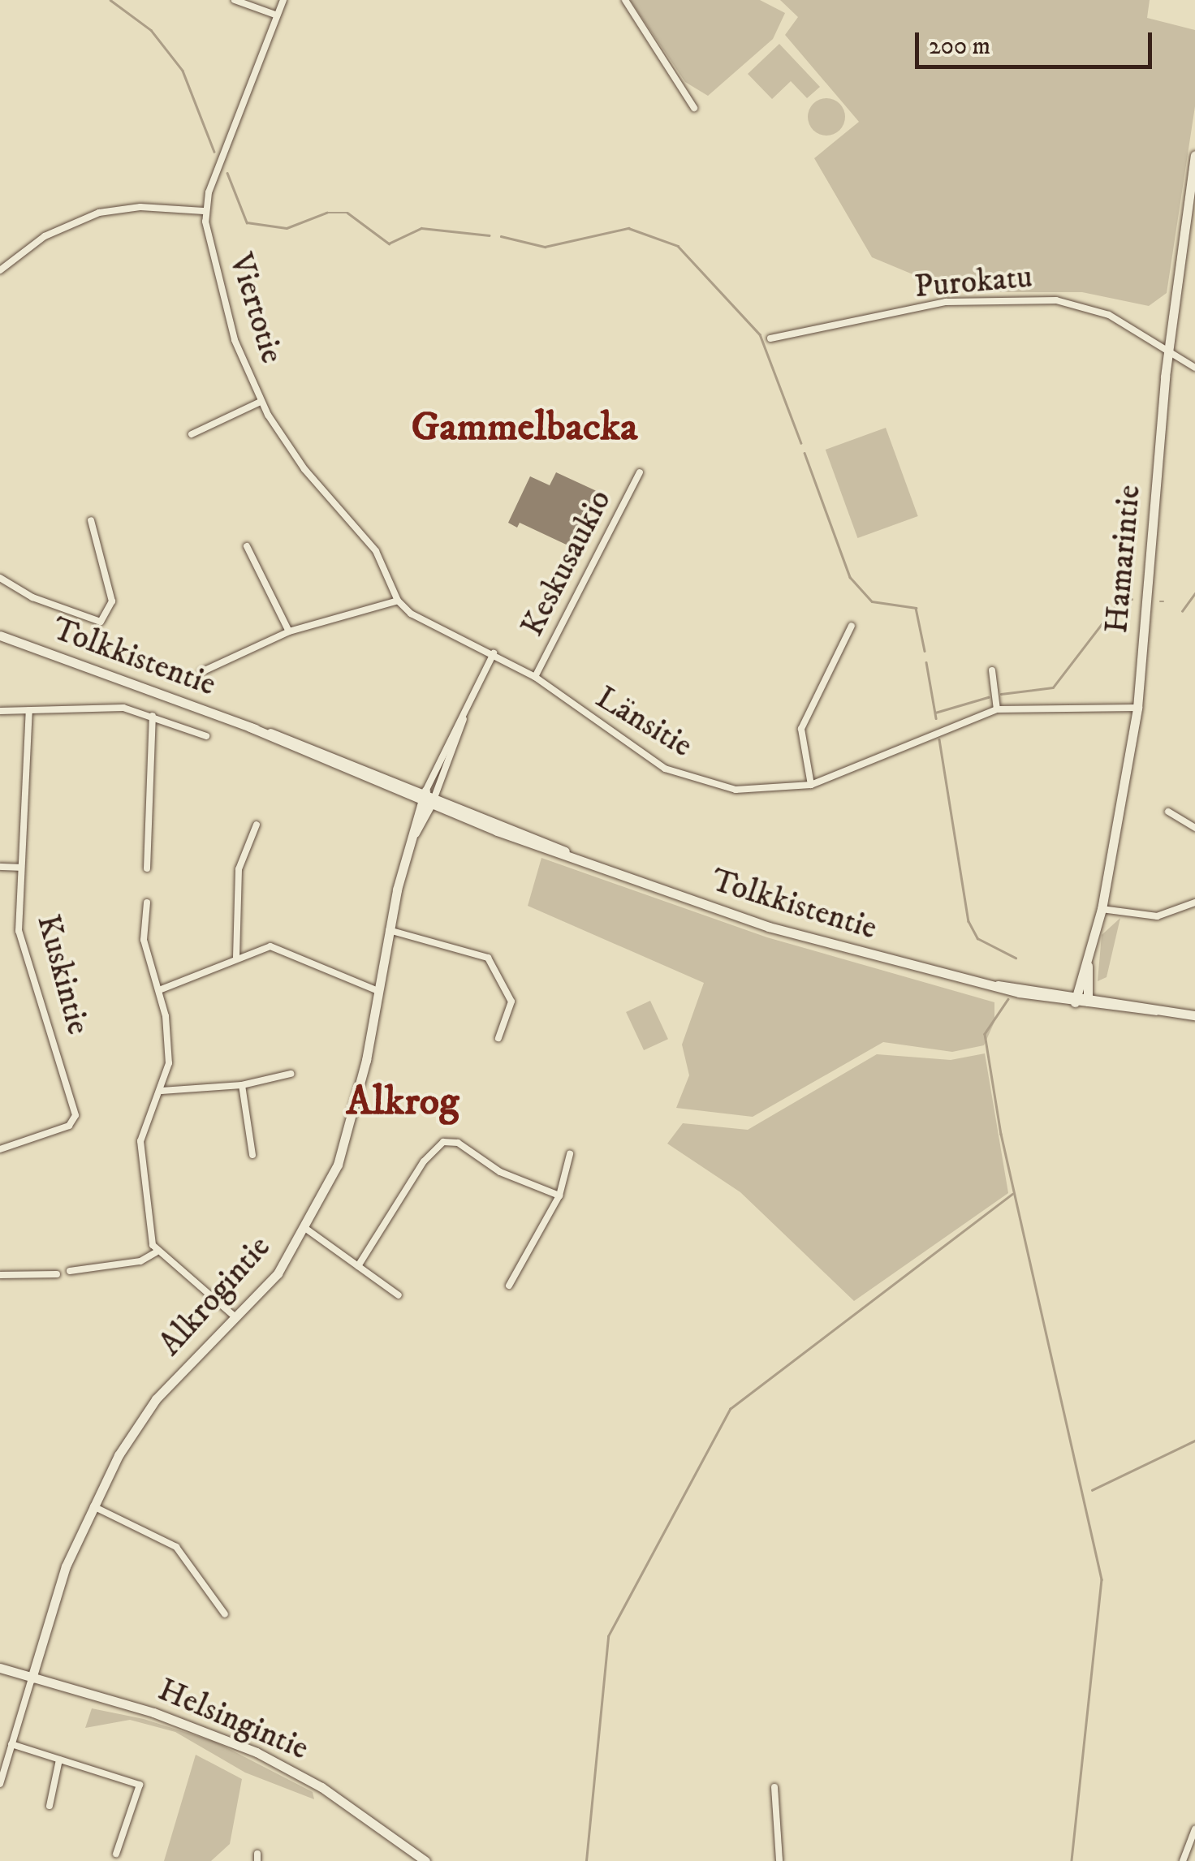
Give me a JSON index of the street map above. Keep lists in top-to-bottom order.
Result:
{
  "streets": {
    "street": [
      "Purokatu",
      "Viertotie",
      "Hamarintie",
      "Keskusaukio",
      "Tolkkistentie",
      "Länsitie",
      "Kuskintie",
      "Alkrogintie",
      "Helsingintie"
    ]
  },
  "crossings": [
    ["Purokatu", "Hamarintie"],
    ["Viertotie", "Länsitie"],
    ["Hamarintie", "Tolkkistentie"],
    ["Hamarintie", "Länsitie"],
    ["Keskusaukio", "Länsitie"],
    ["Tolkkistentie", "Alkrogintie"],
    ["Alkrogintie", "Helsingintie"]
  ],
  "districts": ["Gammelbacka", "Alkrog"],
  "scale_bar": "200 m"
}
